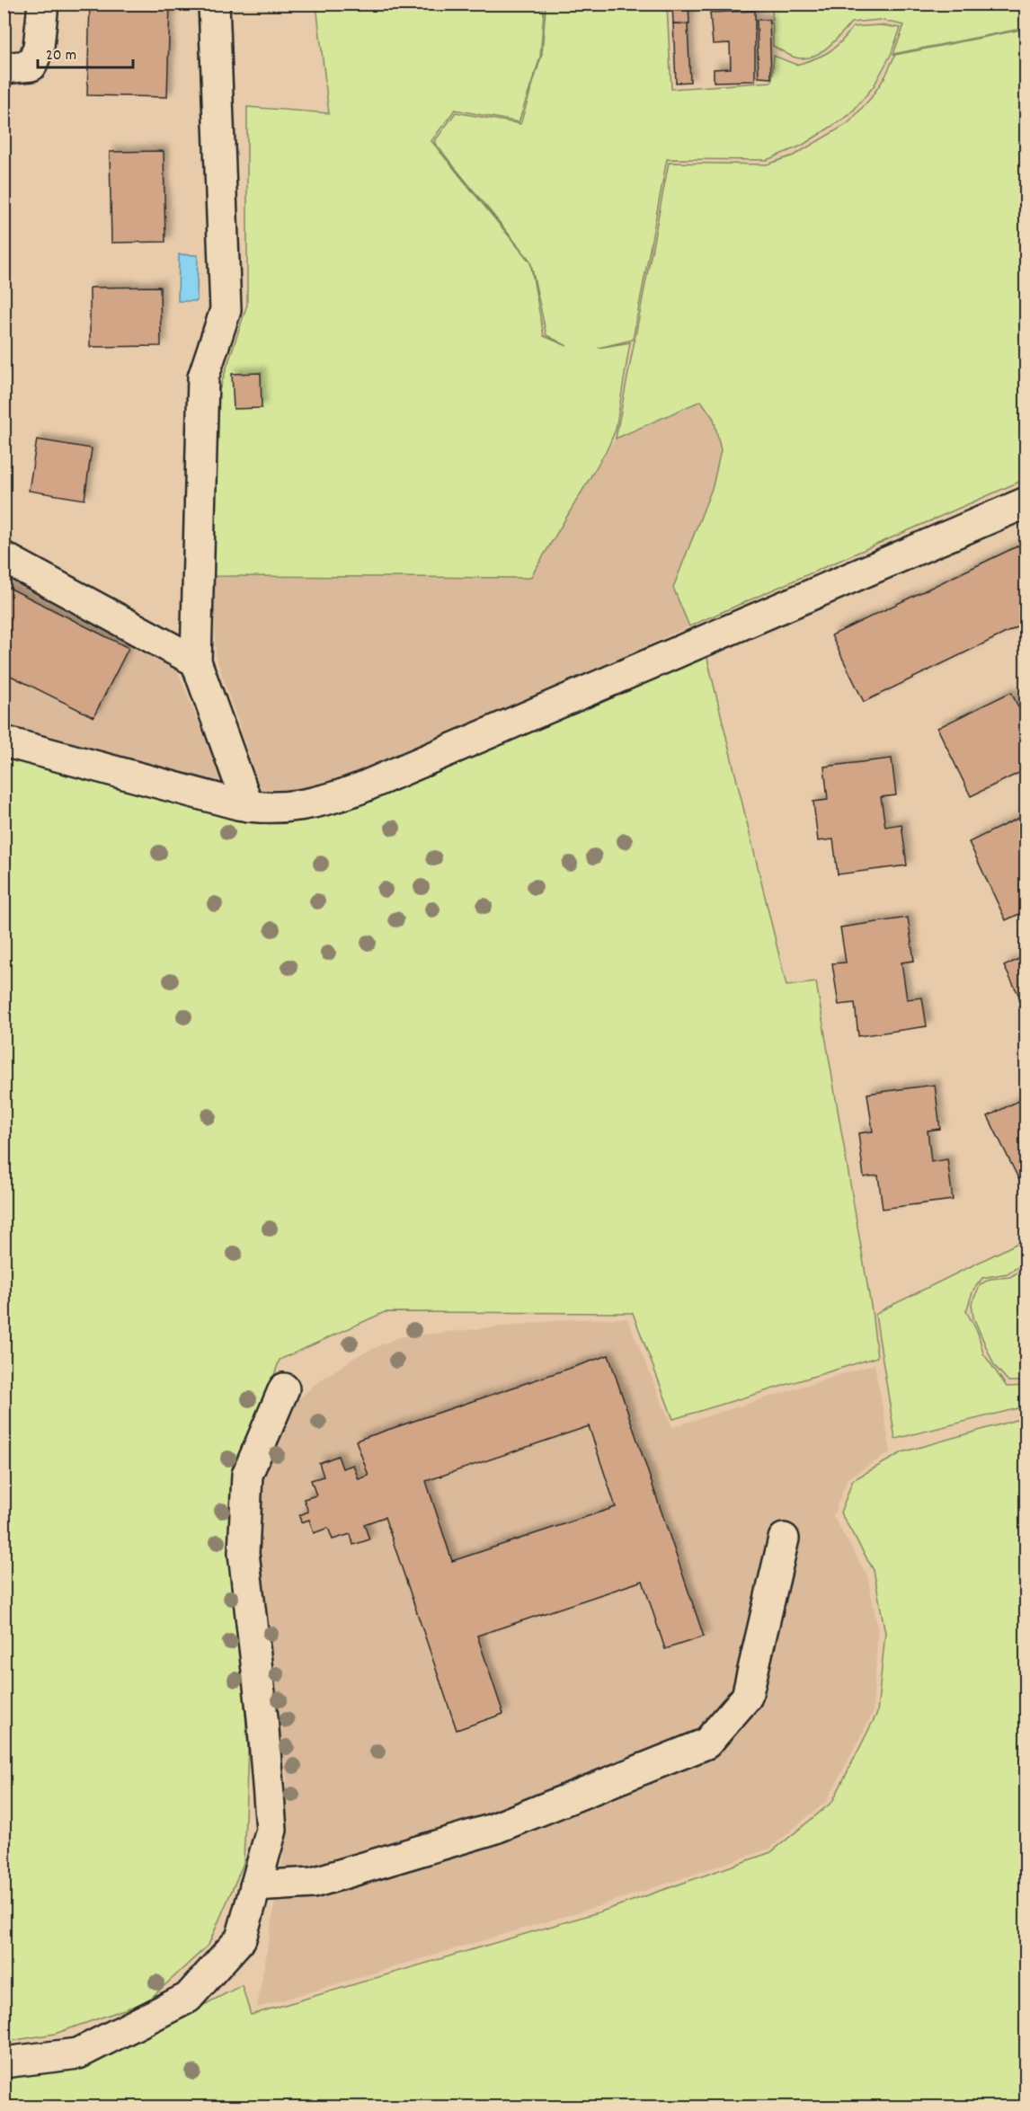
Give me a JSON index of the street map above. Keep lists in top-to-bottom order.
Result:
{
  "scale_bar": "20 m"
}
